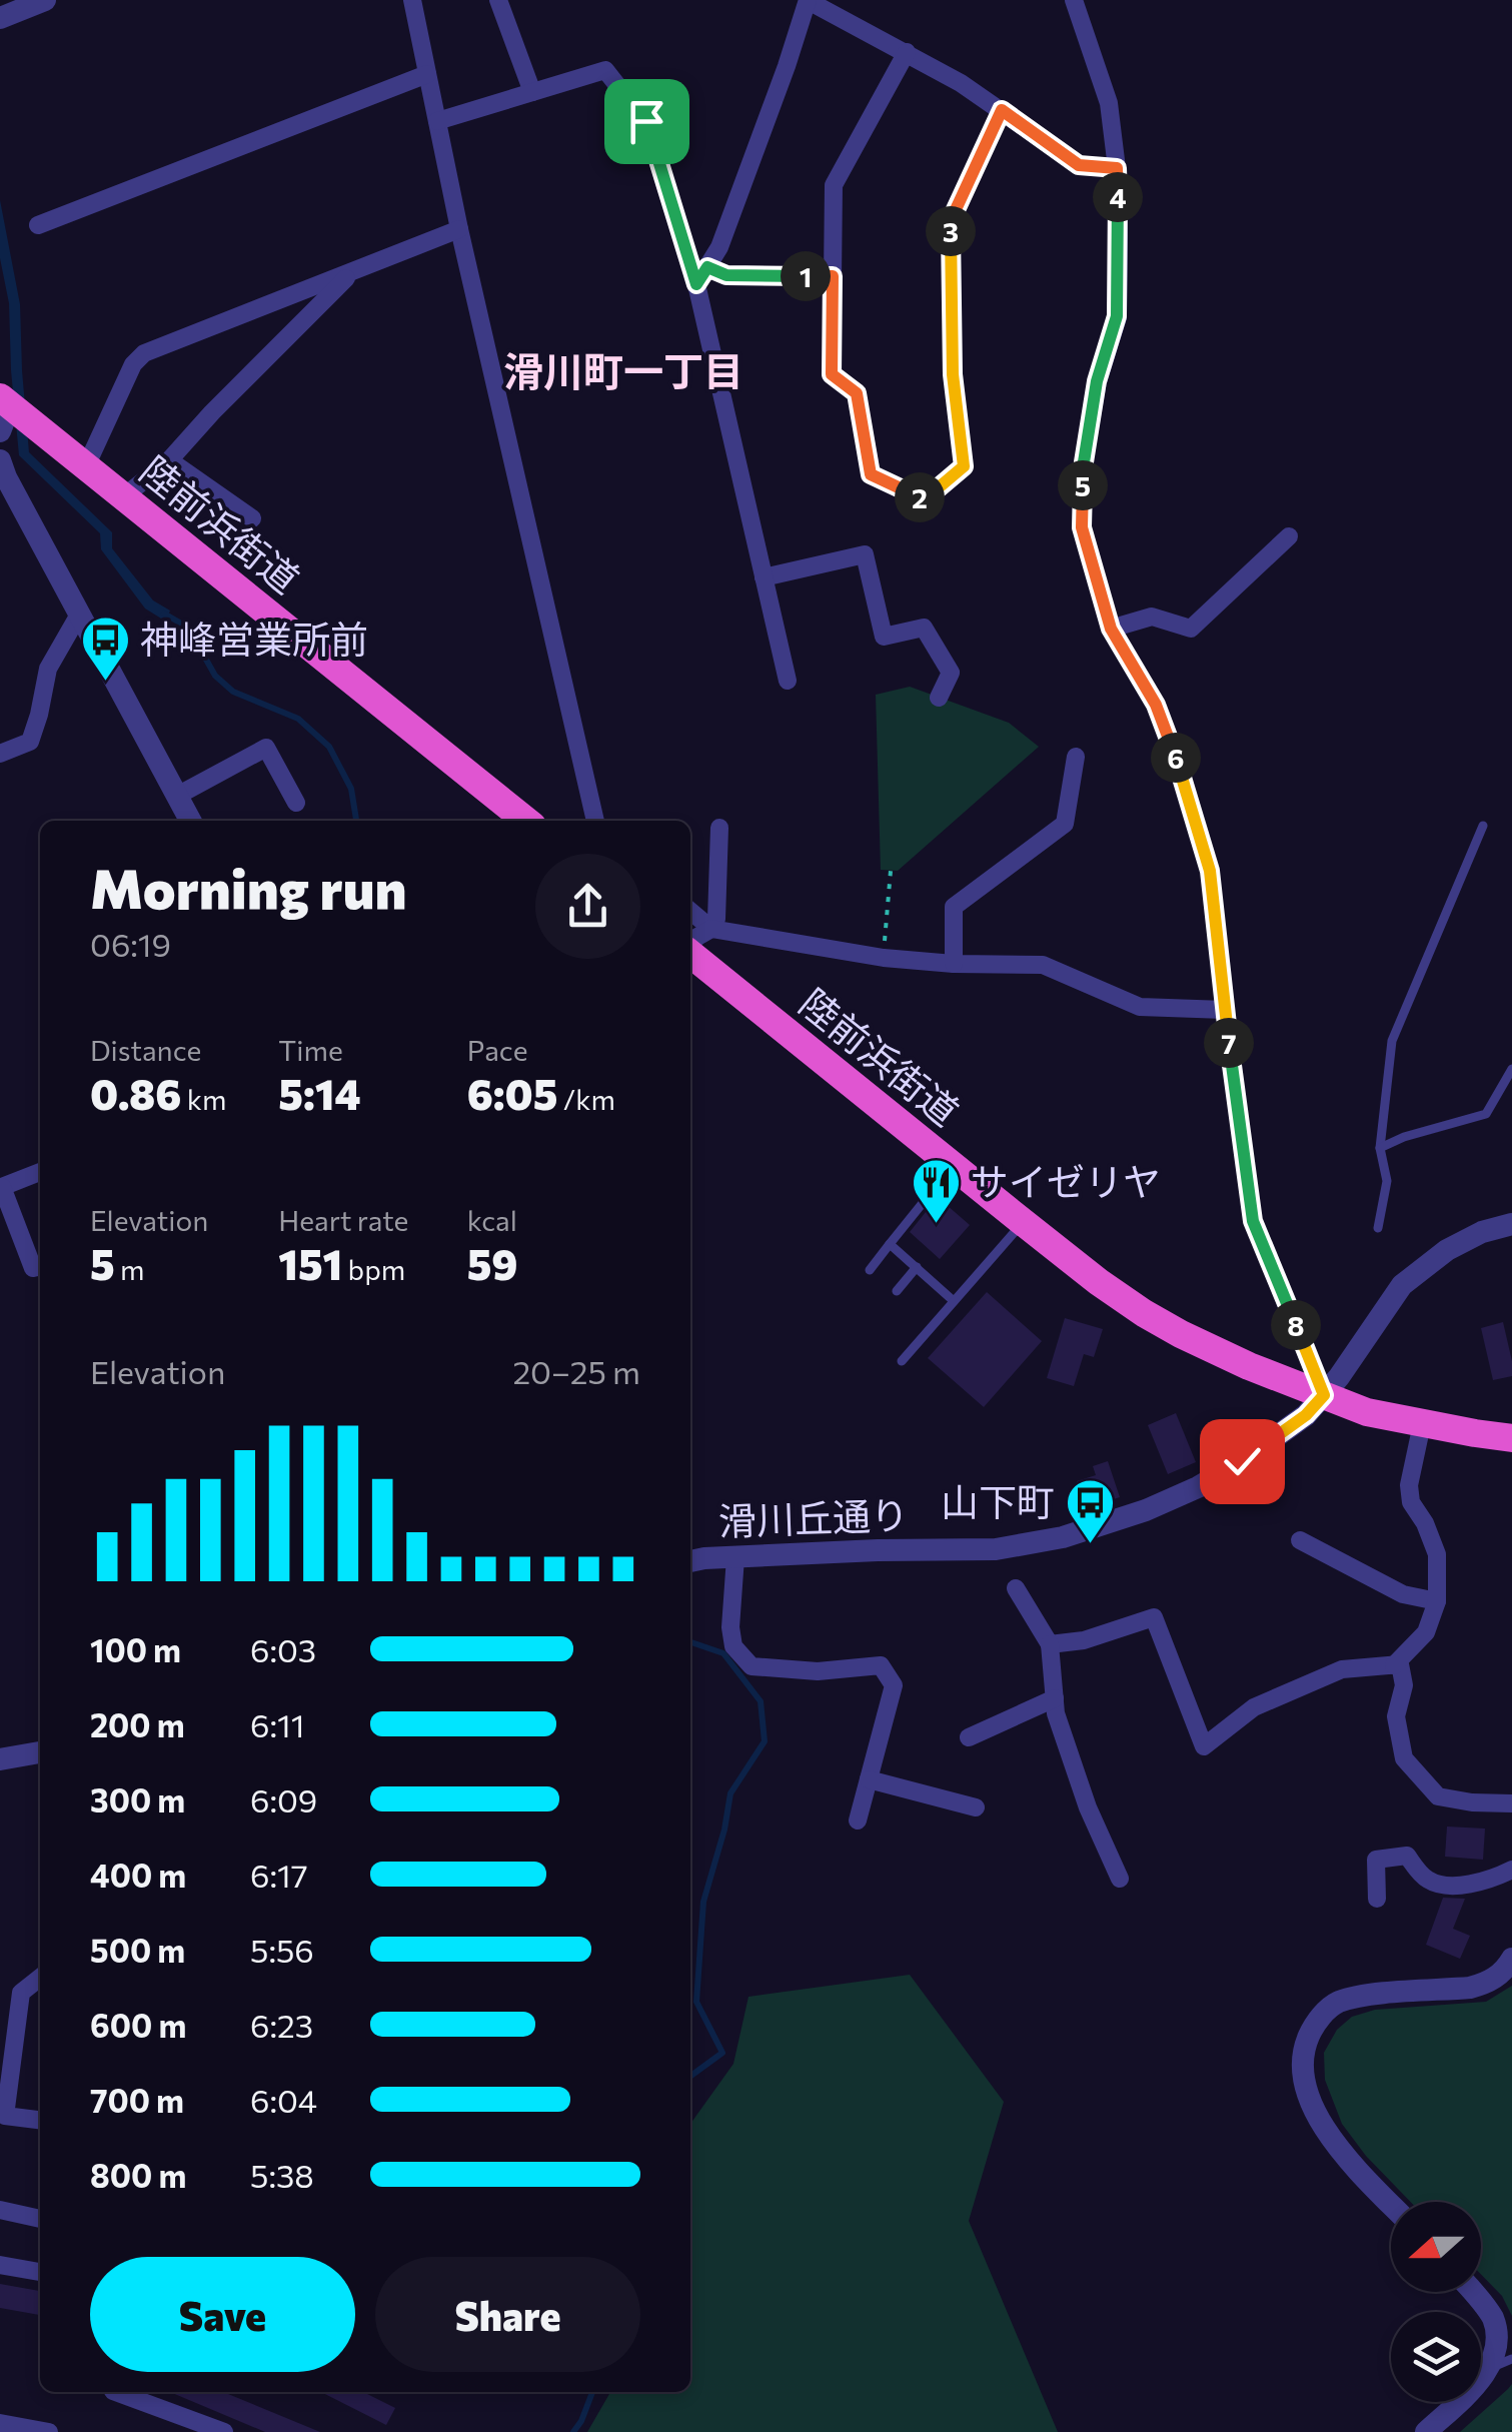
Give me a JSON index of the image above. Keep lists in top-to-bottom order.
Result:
{
  "streets": {
    "highway": ["陸前浜街道"],
    "street": ["滑川丘通り"]
  },
  "crossings": [
    ["陸前浜街道", "滑川丘通り"]
  ],
  "districts": ["滑川町一丁目"],
  "places": {
    "bus stop": ["神峰営業所前", "山下町"],
    "restaurant": ["サイゼリヤ"]
  },
  "north": "left",
  "page": {
    "pins": [
      "4",
      "3",
      "1",
      "5",
      "2",
      "6",
      "7",
      "8"
    ],
    "heading": ["Morning run", "06:19"],
    "stats": [
      ["Distance", "0.86 km"],
      ["Time", "5:14"],
      ["Pace", "6:05 /km"],
      ["Elevation", "5 m"],
      ["Heart rate", "151 bpm"],
      ["kcal", "59"]
    ],
    "chart": ["Elevation", "20–25 m"],
    "list": [
      {
        "name": "100 m",
        "note": "6:03"
      },
      {
        "name": "200 m",
        "note": "6:11"
      },
      {
        "name": "300 m",
        "note": "6:09"
      },
      {
        "name": "400 m",
        "note": "6:17"
      },
      {
        "name": "500 m",
        "note": "5:56"
      },
      {
        "name": "600 m",
        "note": "6:23"
      },
      {
        "name": "700 m",
        "note": "6:04"
      },
      {
        "name": "800 m",
        "note": "5:38"
      }
    ],
    "buttons": ["Save", "Share"]
  }
}
